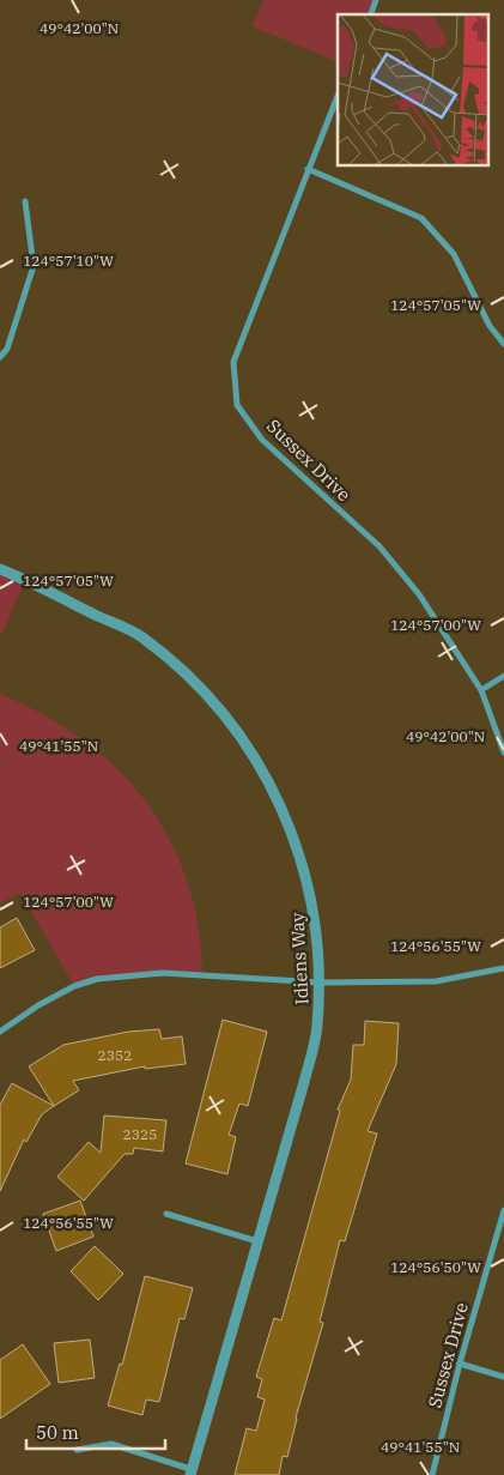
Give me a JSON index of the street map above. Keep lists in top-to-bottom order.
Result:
{
  "streets": {
    "street": ["Sussex Drive", "Idiens Way"]
  },
  "house_numbers": ["2352", "2325"],
  "scale_bar": "50 m",
  "coordinates": [
    "49°42'00\"N",
    "124°57'10\"W",
    "124°57'05\"W",
    "124°57'00\"W",
    "49°41'55\"N",
    "124°56'55\"W",
    "124°56'50\"W"
  ]
}
